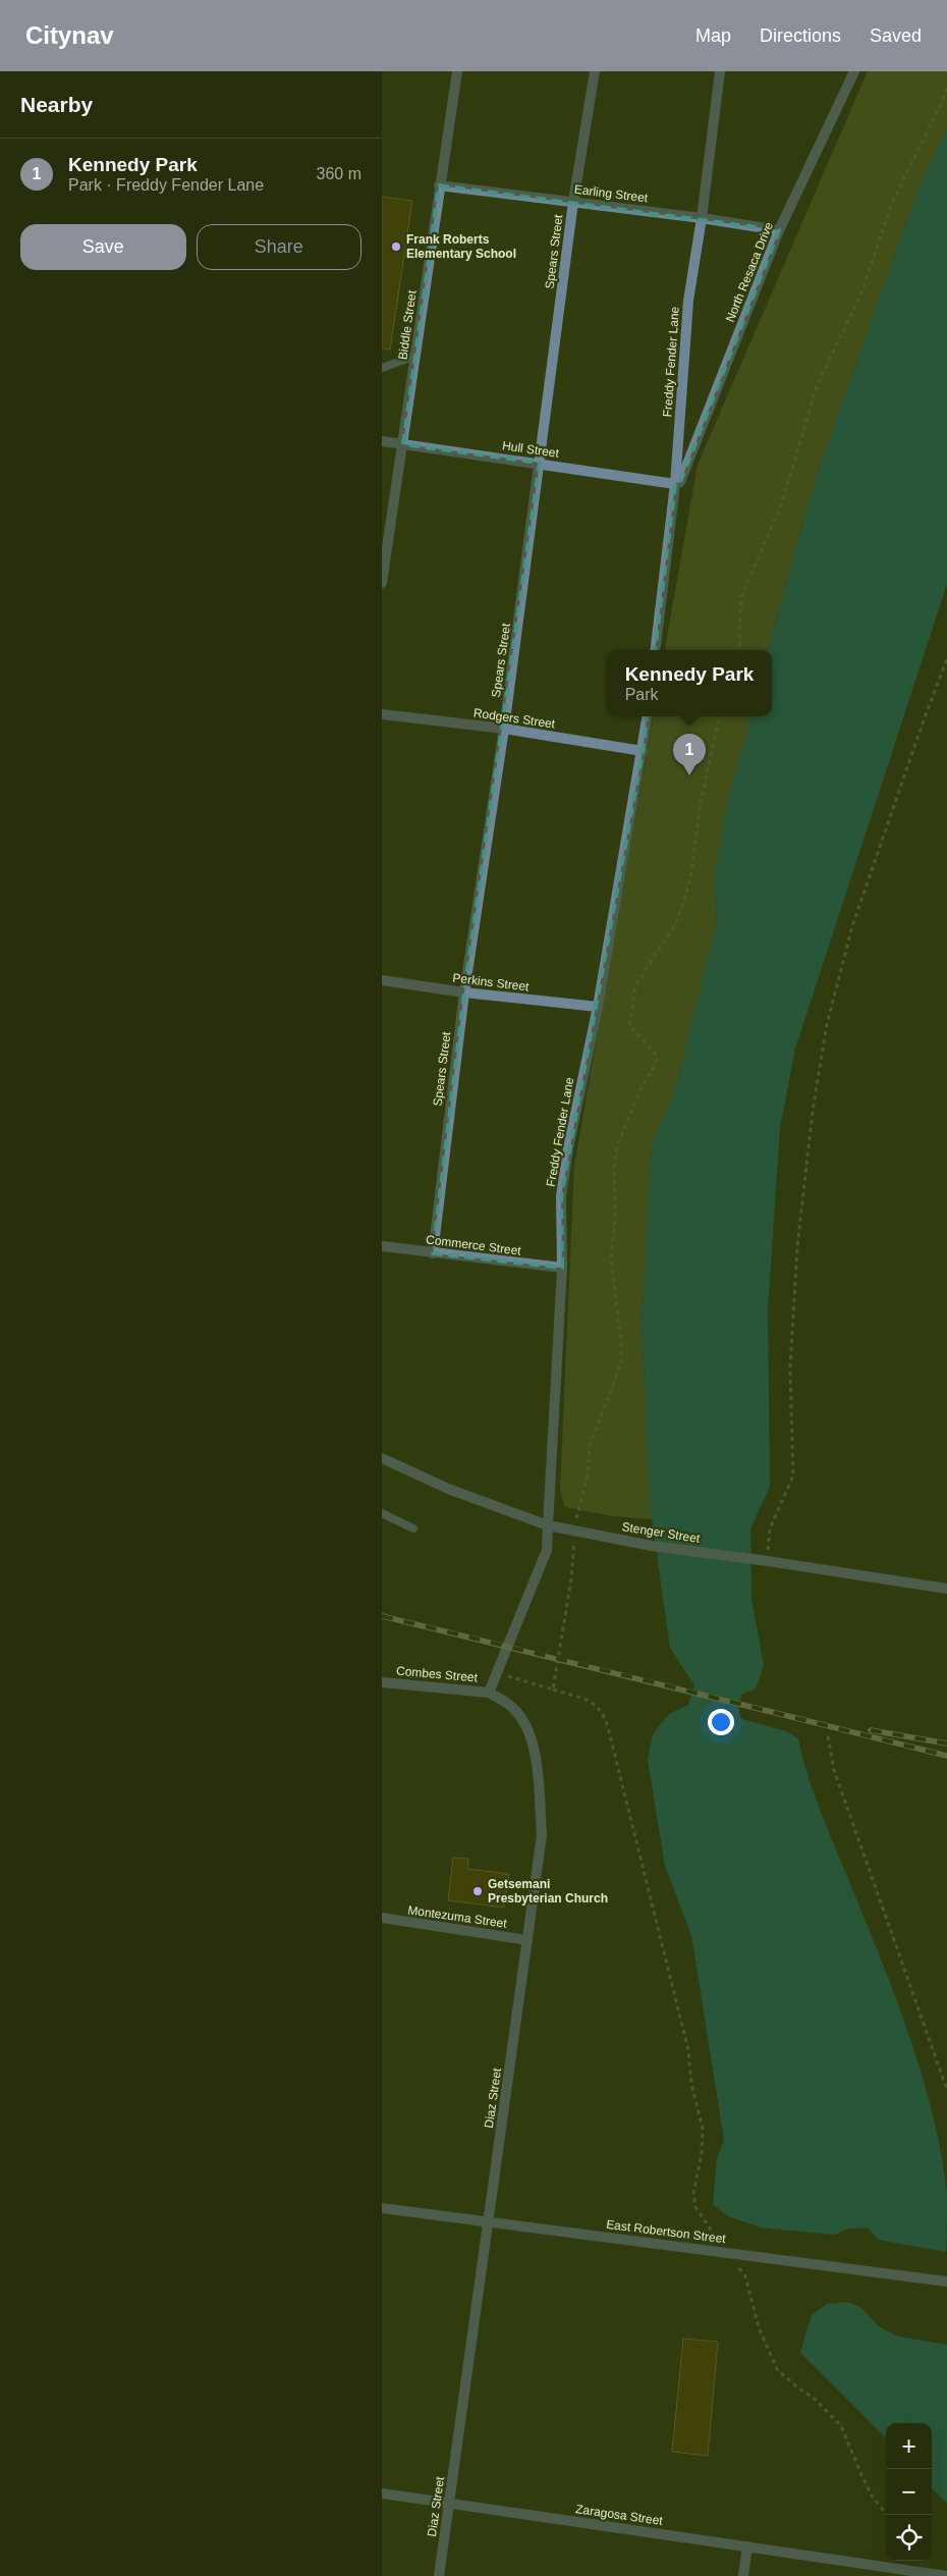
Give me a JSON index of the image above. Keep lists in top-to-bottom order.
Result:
{
  "streets": {
    "street": [
      "Earling Street",
      "Spears Street",
      "North Resaca Drive",
      "Biddle Street",
      "Freddy Fender Lane",
      "Hull Street",
      "Rodgers Street",
      "Perkins Street",
      "Commerce Street",
      "Stenger Street",
      "Combes Street",
      "Montezuma Street",
      "Diaz Street",
      "East Robertson Street",
      "Zaragosa Street"
    ]
  },
  "crossings": [
    ["Earling Street", "Spears Street"],
    ["Earling Street", "North Resaca Drive"],
    ["Earling Street", "Biddle Street"],
    ["Earling Street", "Freddy Fender Lane"],
    ["Spears Street", "Hull Street"],
    ["Spears Street", "Rodgers Street"],
    ["Spears Street", "Perkins Street"],
    ["Spears Street", "Commerce Street"],
    ["North Resaca Drive", "Freddy Fender Lane"],
    ["North Resaca Drive", "Hull Street"],
    ["Biddle Street", "Hull Street"],
    ["Freddy Fender Lane", "Hull Street"],
    ["Freddy Fender Lane", "Rodgers Street"],
    ["Freddy Fender Lane", "Perkins Street"],
    ["Freddy Fender Lane", "Commerce Street"],
    ["Freddy Fender Lane", "Stenger Street"],
    ["Combes Street", "Diaz Street"],
    ["Montezuma Street", "Diaz Street"],
    ["Diaz Street", "East Robertson Street"],
    ["Diaz Street", "Zaragosa Street"]
  ],
  "places": ["Frank Roberts Elementary School", "Getsemani Presbyterian Church"],
  "page": {
    "header": "Citynav",
    "nav": ["Map", "Directions", "Saved"],
    "heading": "Nearby",
    "list": [
      {
        "mark": "1",
        "name": "Kennedy Park",
        "note": "Park · Freddy Fender Lane",
        "value": "360 m"
      }
    ],
    "buttons": ["Save", "Share"],
    "popup": ["Kennedy Park", "Park"],
    "pins": "1",
    "map_buttons": ["+", "−"]
  }
}
